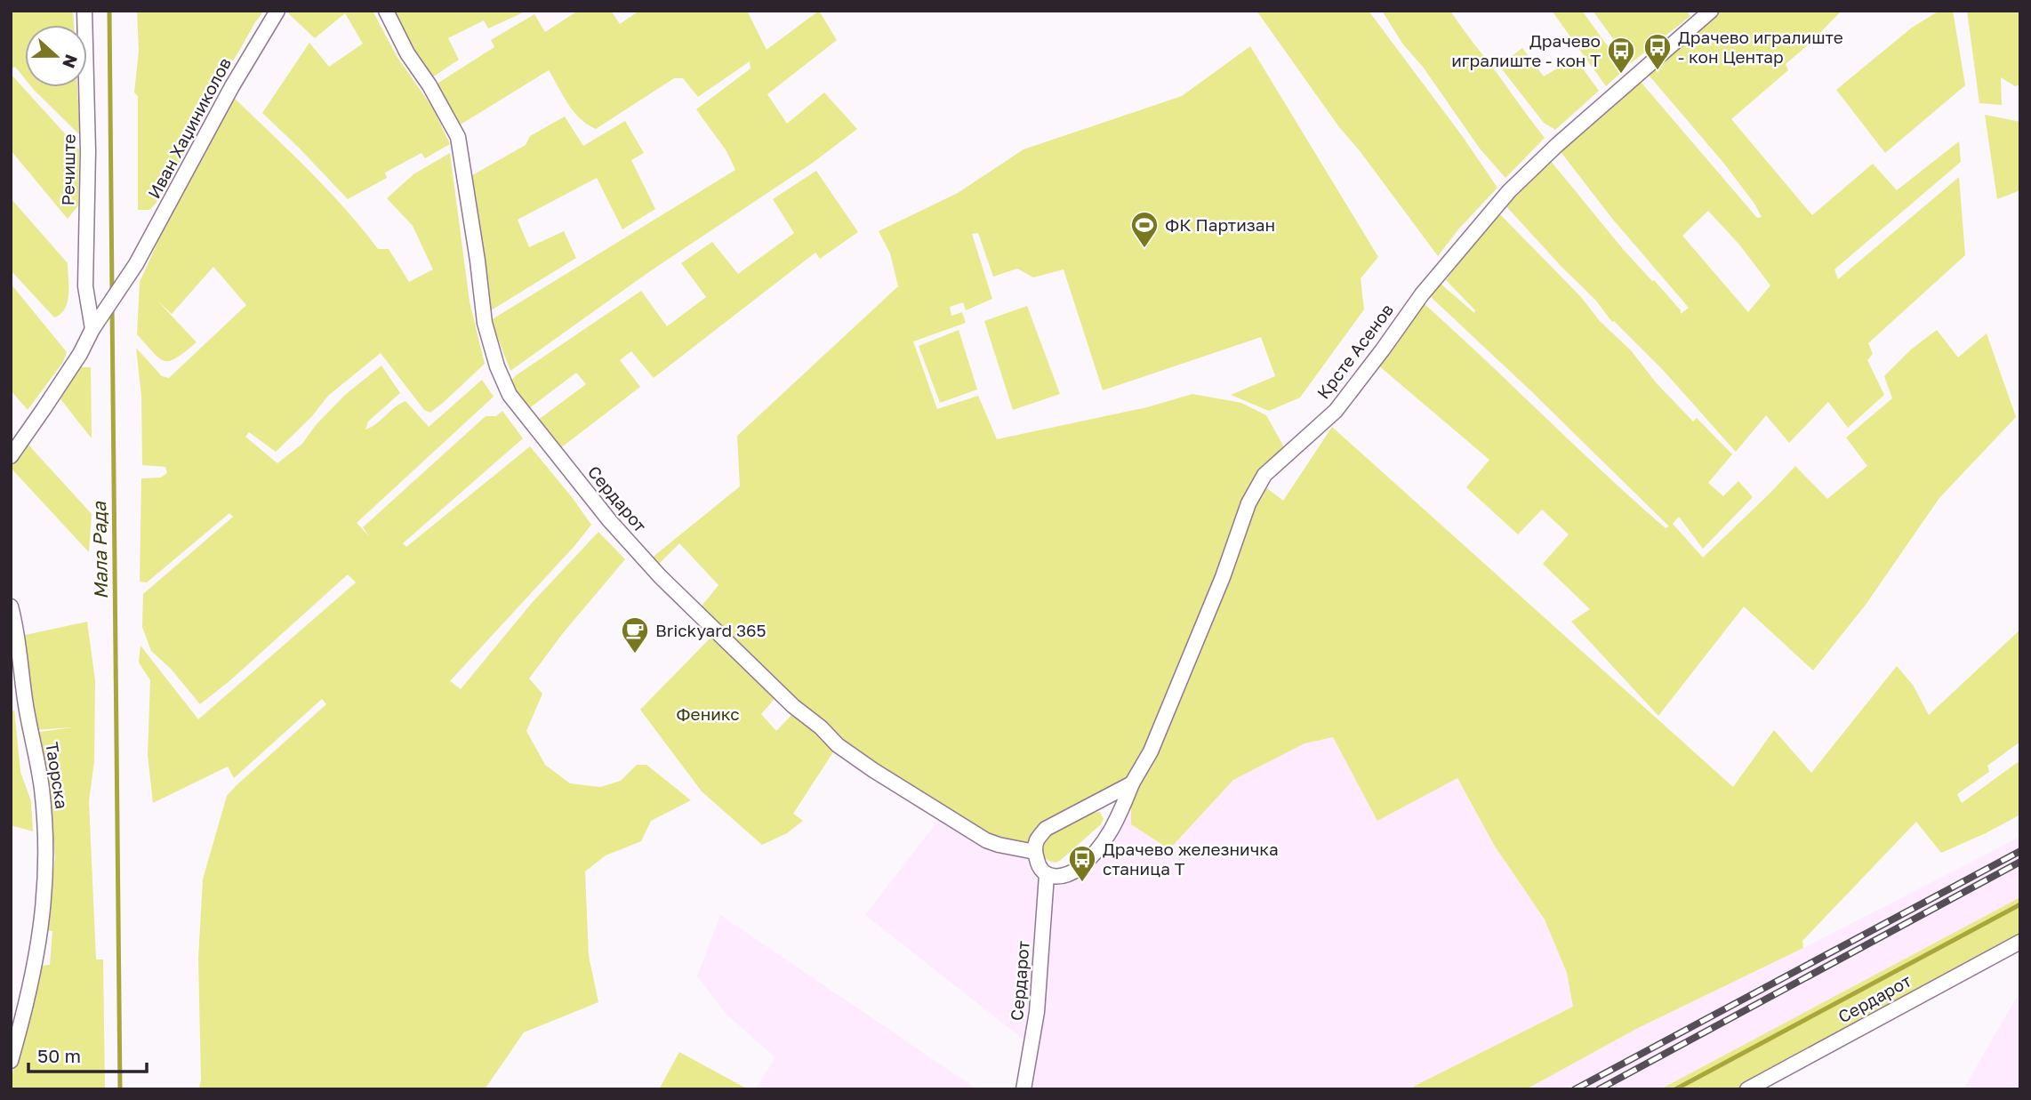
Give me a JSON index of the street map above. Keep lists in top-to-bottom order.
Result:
{
  "streets": {
    "street": [
      "Иван Хаџиниколов",
      "Речиште",
      "Крсте Асенов",
      "Сердарот",
      "Таорска"
    ]
  },
  "crossings": [
    ["Иван Хаџиниколов", "Речиште"],
    ["Крсте Асенов", "Сердарот"]
  ],
  "water": ["Мала Рада"],
  "parks": ["Феникс"],
  "places": {
    "bus stop": ["Драчево игралиште - кон Центар", "Драчево игралиште - кон T", "Драчево железничка станица Т"],
    "sports": ["ФК Партизан"],
    "cafe": ["Brickyard 365"]
  },
  "scale_bar": "50 m",
  "north": "right"
}
